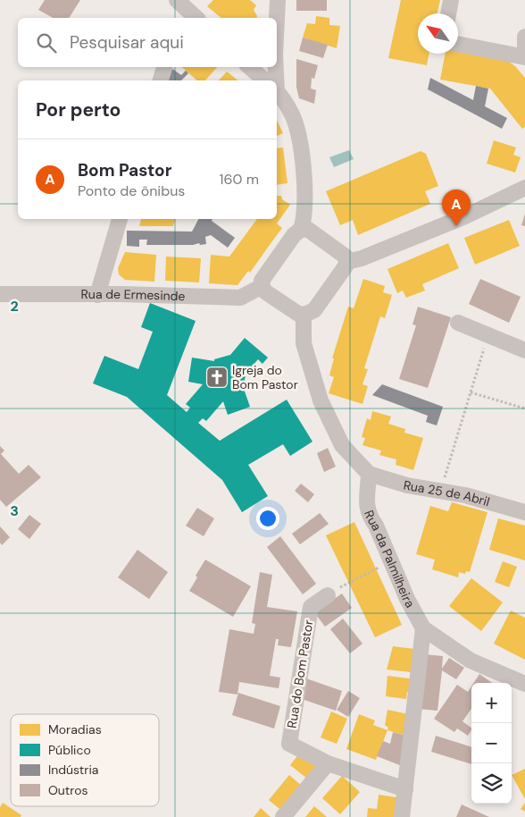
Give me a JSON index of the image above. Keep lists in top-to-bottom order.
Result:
{
  "streets": {
    "street": [
      "Rua de Ermesinde",
      "Rua 25 de Abril",
      "Rua da Palmilheira",
      "Rua do Bom Pastor"
    ]
  },
  "crossings": [
    ["Rua 25 de Abril", "Rua da Palmilheira"]
  ],
  "places": {
    "church": ["Igreja do Bom Pastor"]
  },
  "legend": [
    "Moradias",
    "Público",
    "Indústria",
    "Outros"
  ],
  "north": "top left",
  "page": {
    "search": "Pesquisar aqui",
    "heading": "Por perto",
    "list": [
      {
        "mark": "A",
        "name": "Bom Pastor",
        "note": "Ponto de ônibus",
        "value": "160 m"
      }
    ],
    "pins": "A",
    "map_buttons": ["+", "−"]
  },
  "grid": {
    "rows": ["2", "3"]
  }
}
